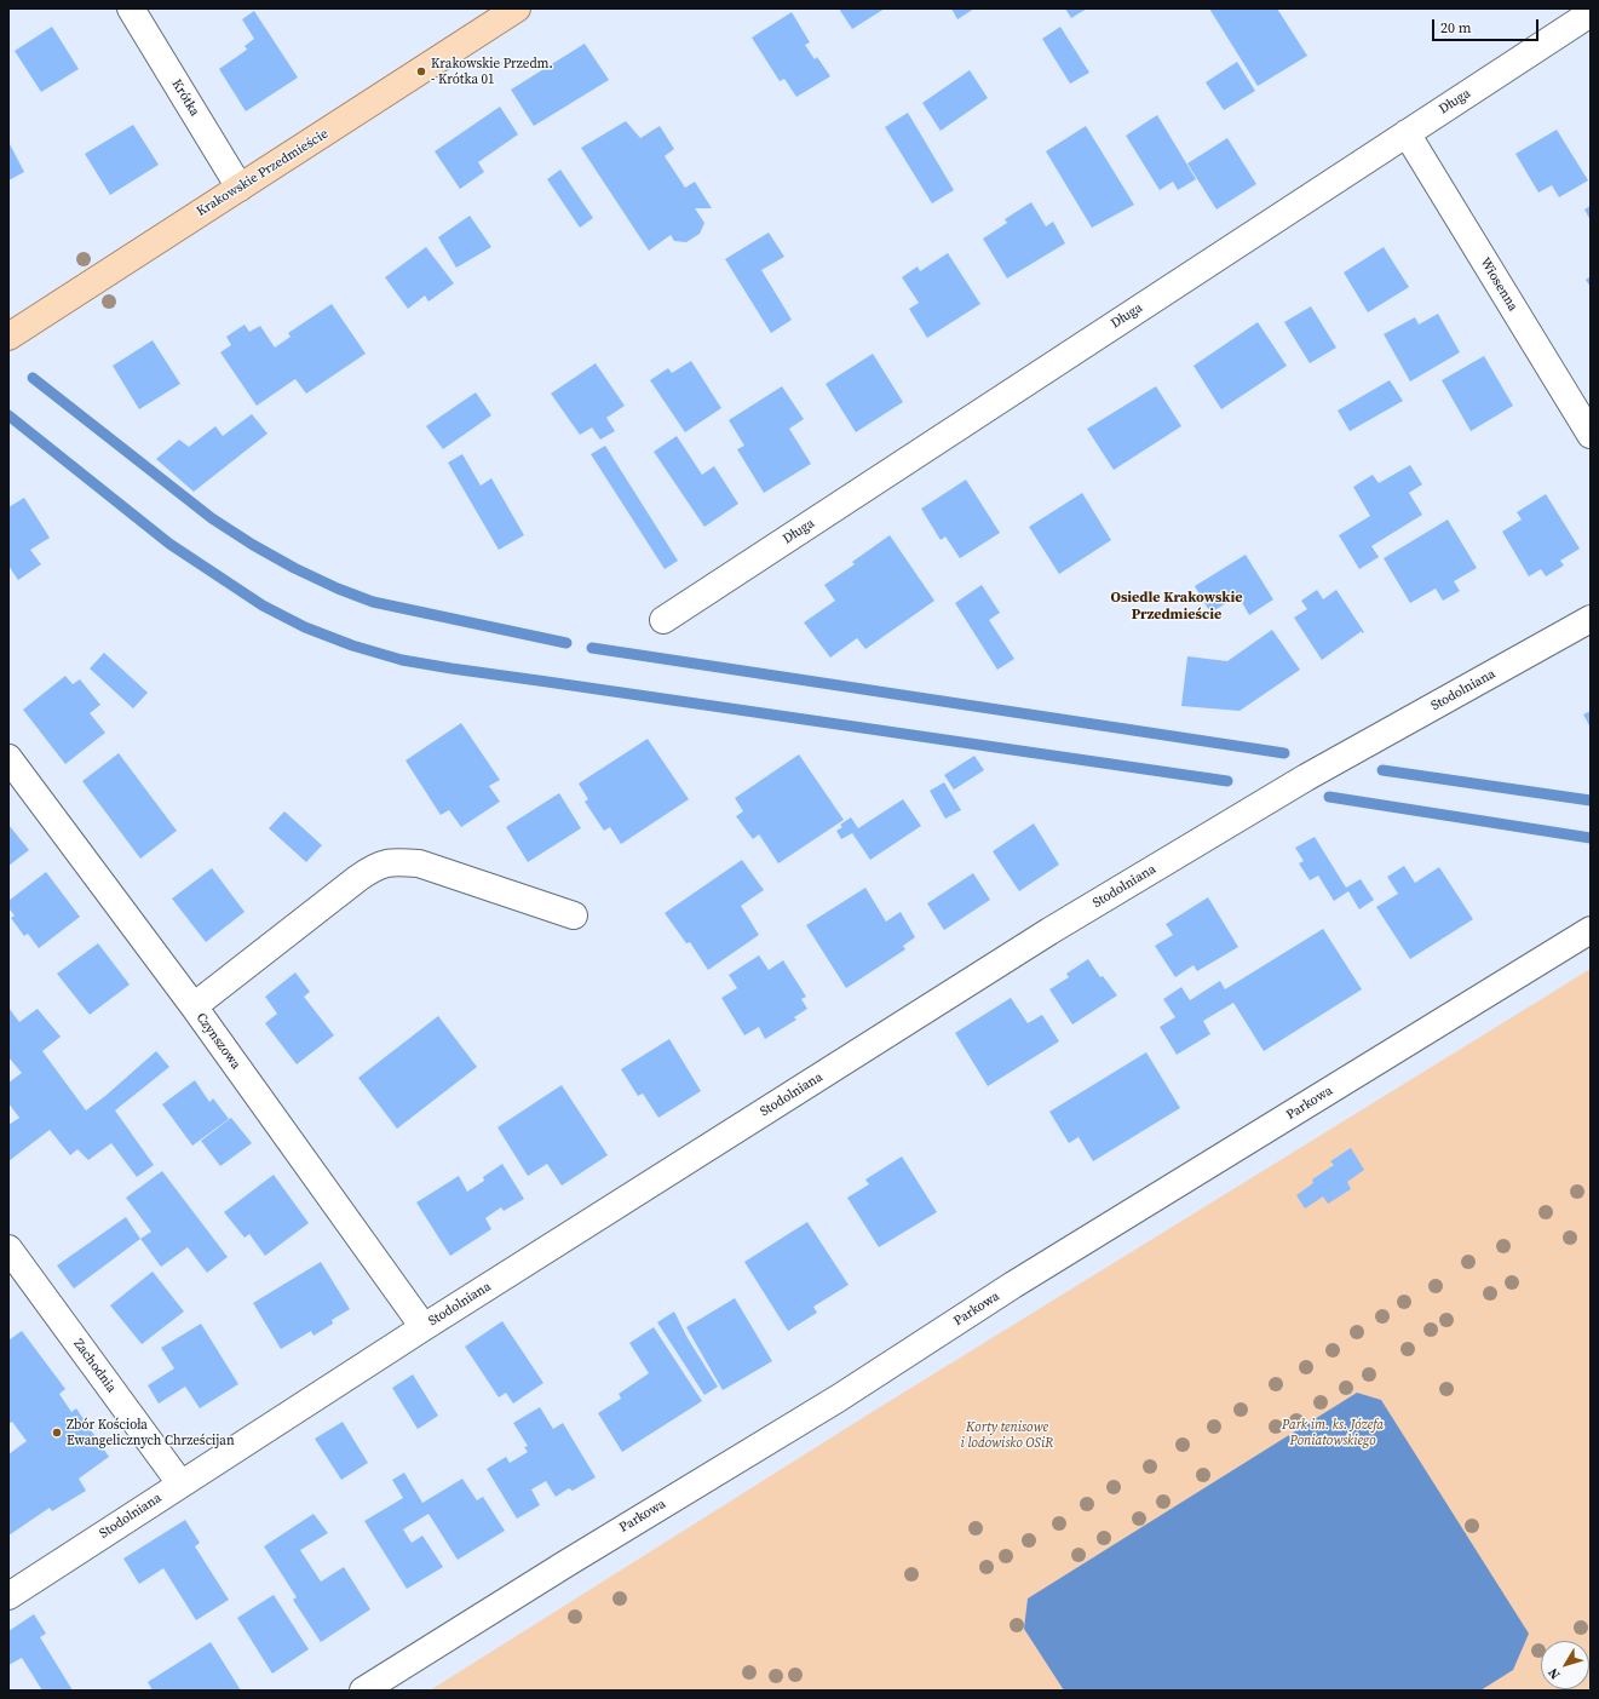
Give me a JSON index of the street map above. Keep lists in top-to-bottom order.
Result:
{
  "streets": {
    "main road": ["Krakowskie Przedmieście"],
    "street": [
      "Krótka",
      "Długa",
      "Wiosenna",
      "Stodolniana",
      "Czynszowa",
      "Parkowa",
      "Zachodnia"
    ]
  },
  "crossings": [
    ["Krótka", "Krakowskie Przedmieście"],
    ["Długa", "Wiosenna"],
    ["Stodolniana", "Czynszowa"],
    ["Stodolniana", "Zachodnia"]
  ],
  "districts": ["Osiedle Krakowskie Przedmieście"],
  "parks": ["Park im. ks. Józefa Poniatowskiego", "Korty tenisowe i lodowisko OSiR"],
  "places": ["Krakowskie Przedm. - Krótka 01", "Zbór Kościoła Ewangelicznych Chrześcijan"],
  "scale_bar": "20 m",
  "north": "bottom left"
}
